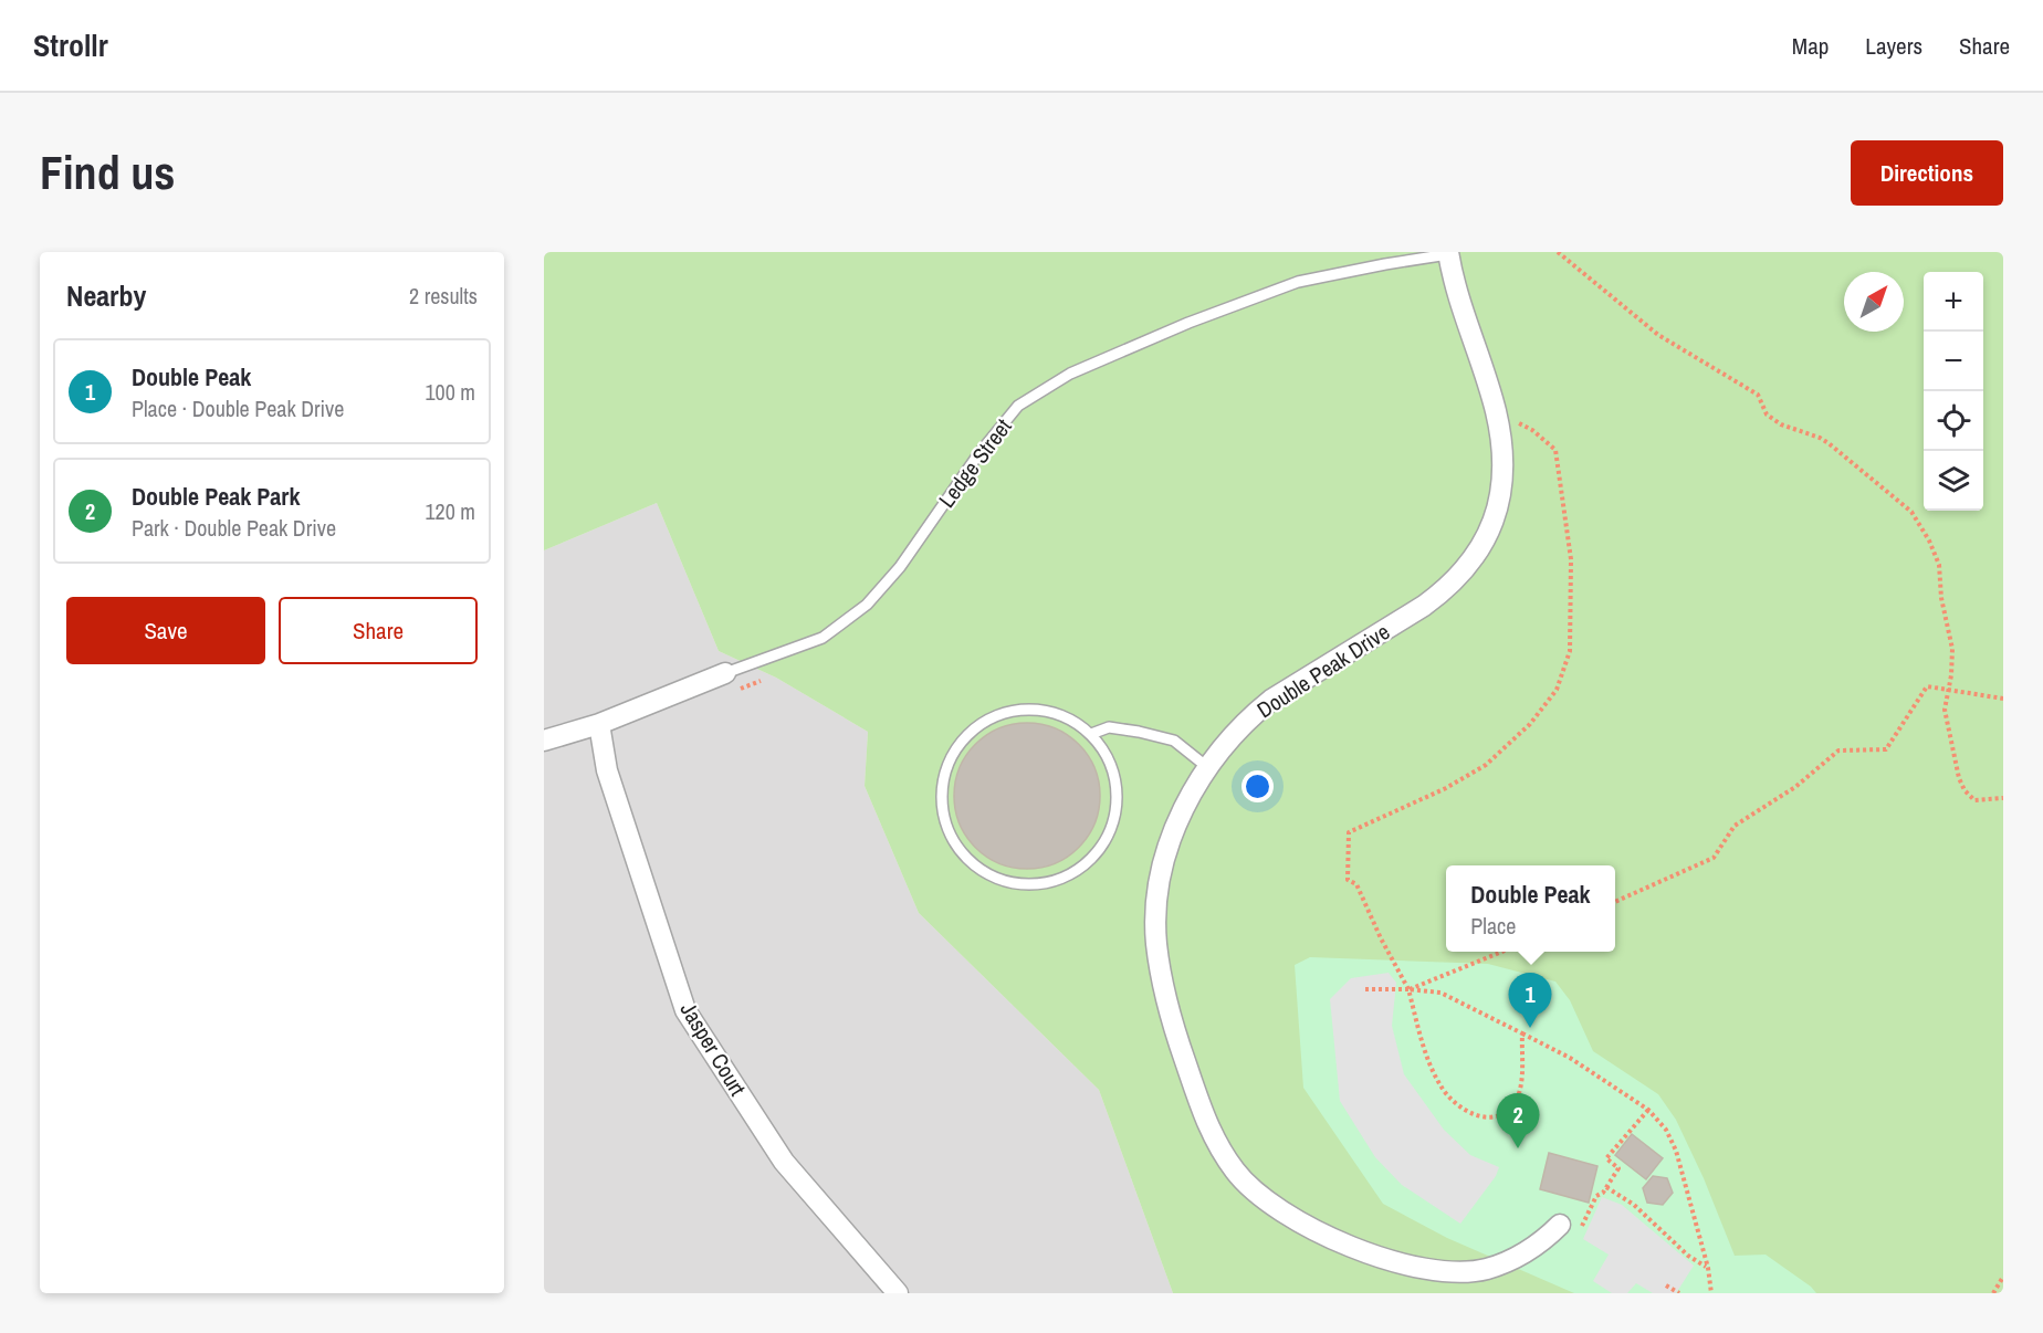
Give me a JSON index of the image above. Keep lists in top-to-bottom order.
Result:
{
  "streets": {
    "street": ["Ledge Street", "Double Peak Drive", "Jasper Court"]
  },
  "crossings": [
    ["Ledge Street", "Double Peak Drive"],
    ["Ledge Street", "Jasper Court"]
  ],
  "north": "top right",
  "page": {
    "header": "Strollr",
    "nav": ["Map", "Layers", "Share"],
    "buttons": [
      "Directions",
      ["Save", "Share"]
    ],
    "title": "Find us",
    "heading": ["Nearby", "2 results"],
    "map_buttons": ["+", "−"],
    "list": [
      {
        "mark": "1",
        "name": "Double Peak",
        "note": "Place · Double Peak Drive",
        "value": "100 m"
      },
      {
        "mark": "2",
        "name": "Double Peak Park",
        "note": "Park · Double Peak Drive",
        "value": "120 m"
      }
    ],
    "popup": ["Double Peak", "Place"],
    "pins": ["1", "2"]
  }
}
